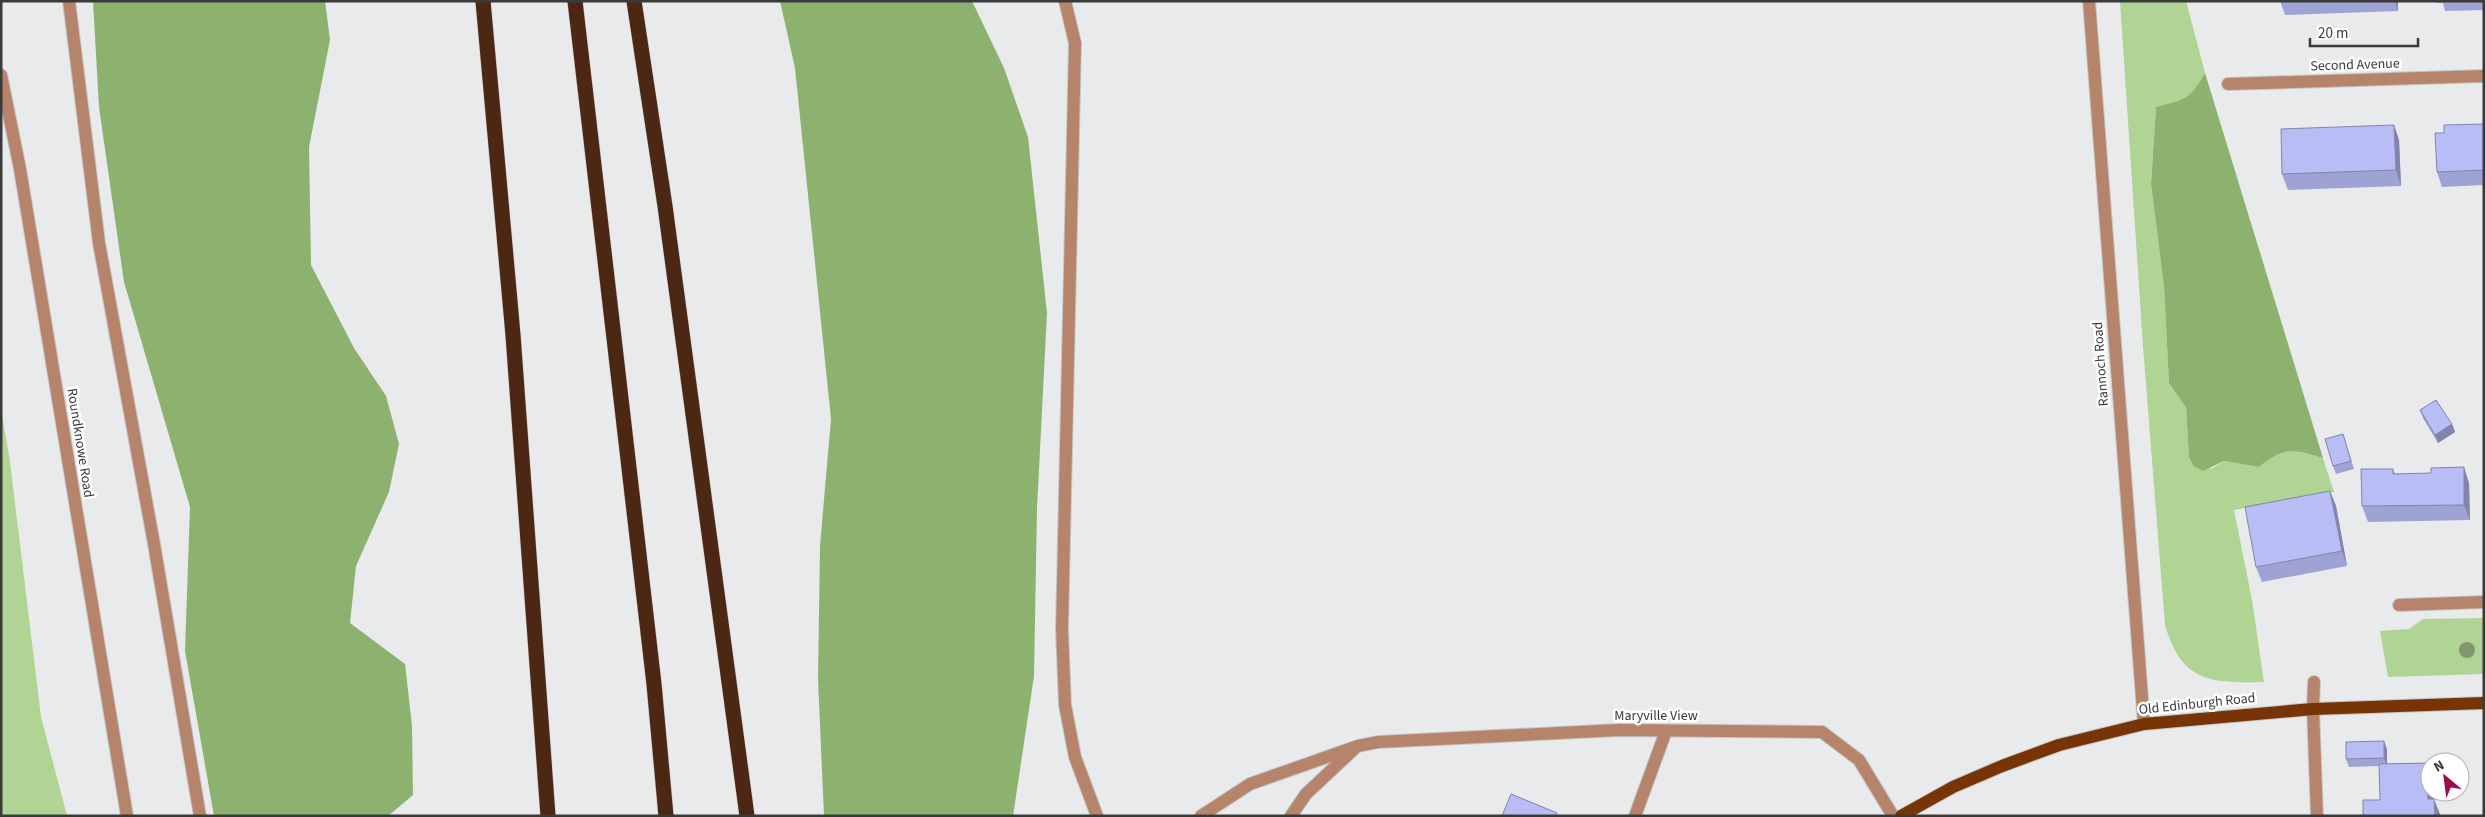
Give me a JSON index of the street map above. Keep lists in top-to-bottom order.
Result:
{
  "streets": {
    "main road": ["Old Edinburgh Road"],
    "street": [
      "Second Avenue",
      "Rannoch Road",
      "Roundknowe Road",
      "Maryville View"
    ]
  },
  "crossings": [
    ["Rannoch Road", "Old Edinburgh Road"]
  ],
  "scale_bar": "20 m",
  "north": "top left"
}
